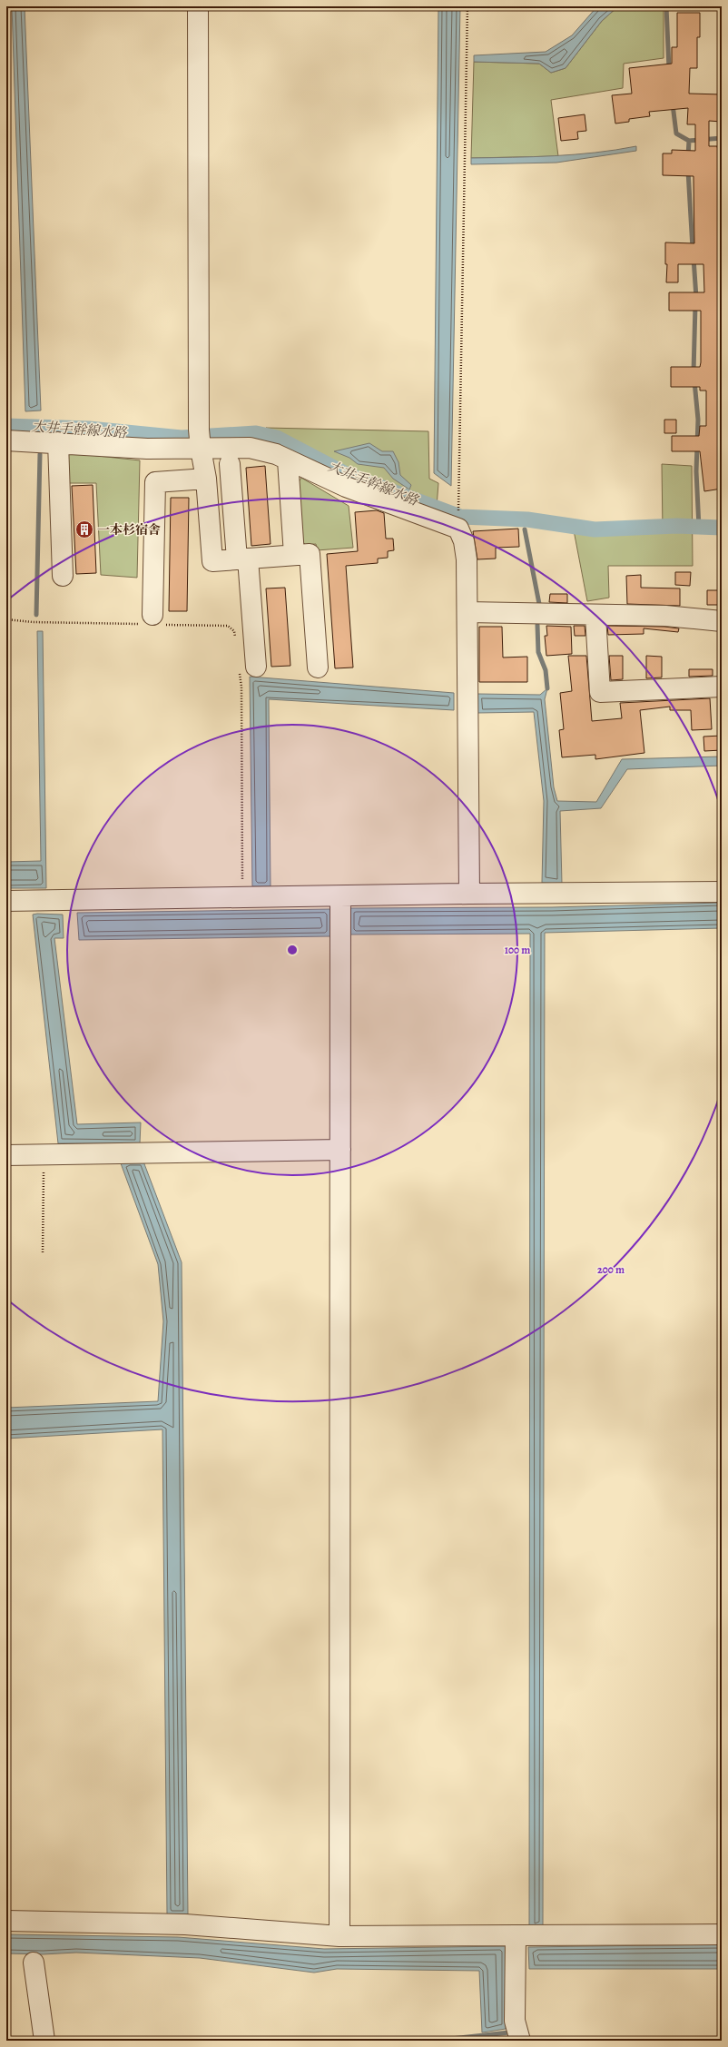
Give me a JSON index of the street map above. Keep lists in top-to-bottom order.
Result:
{
  "water": ["大井手幹線水路"],
  "places": {
    "building": ["一本杉宿舎"]
  },
  "rings": ["100 m", "200 m"]
}
